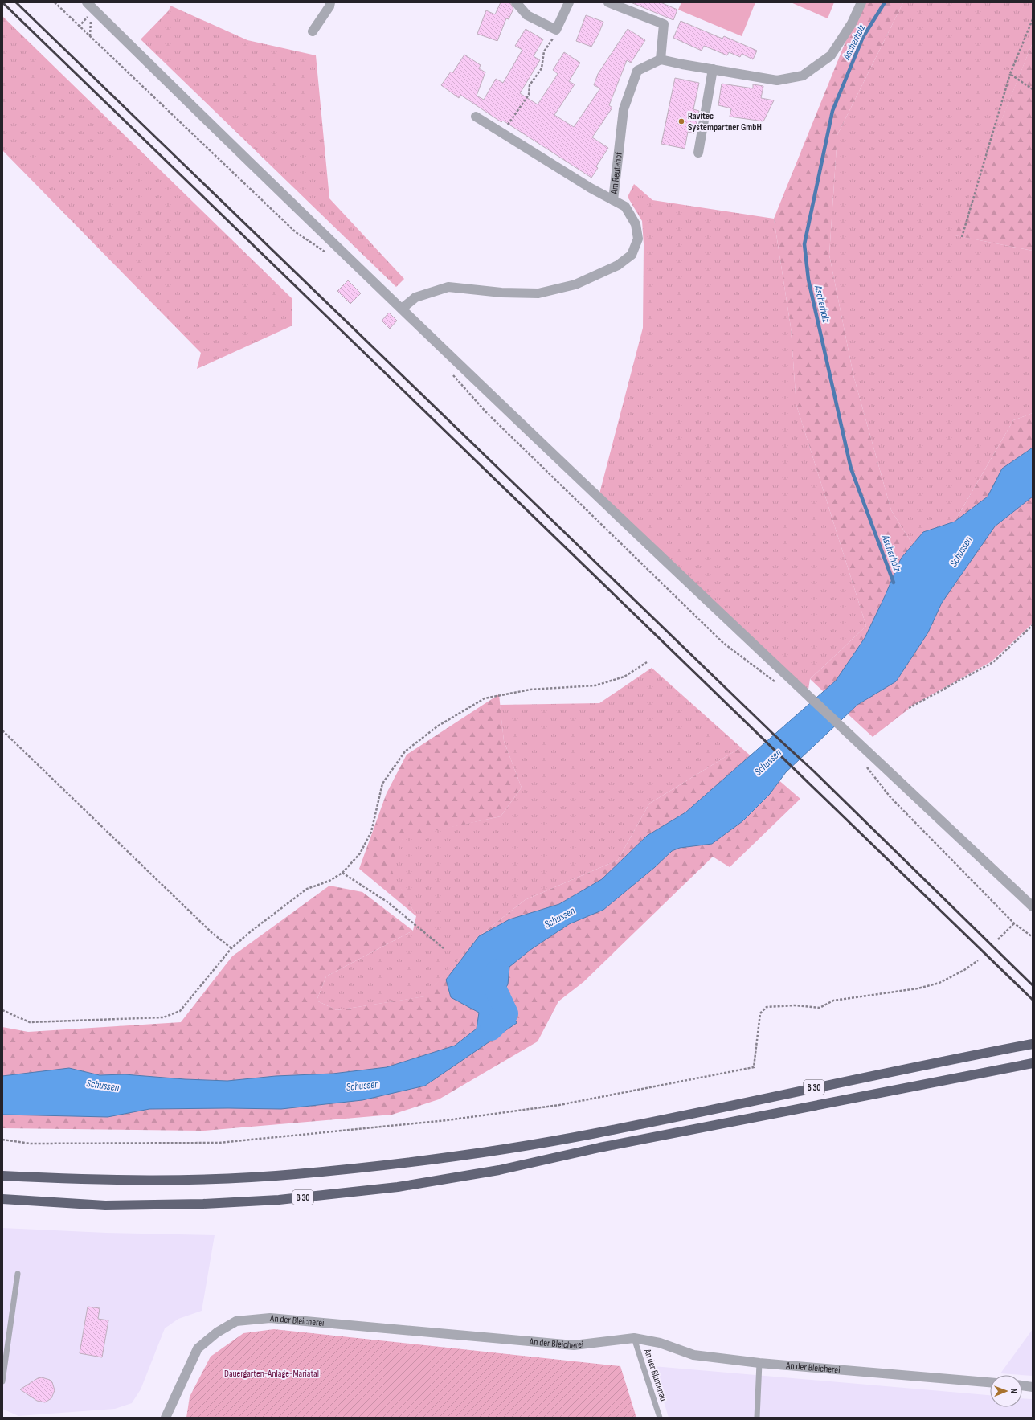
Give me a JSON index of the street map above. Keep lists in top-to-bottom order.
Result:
{
  "streets": {
    "highway": ["B 30"],
    "street": ["Am Reutehof", "An der Bleicherei"],
    "lane": ["An der Blumenau"]
  },
  "crossings": [
    ["An der Bleicherei", "An der Blumenau"]
  ],
  "water": ["Ascherholz", "Schussen"],
  "parks": ["Dauergarten-Anlage-Mariatal"],
  "places": ["Ravitec Systempartner GmbH"],
  "north": "right"
}
